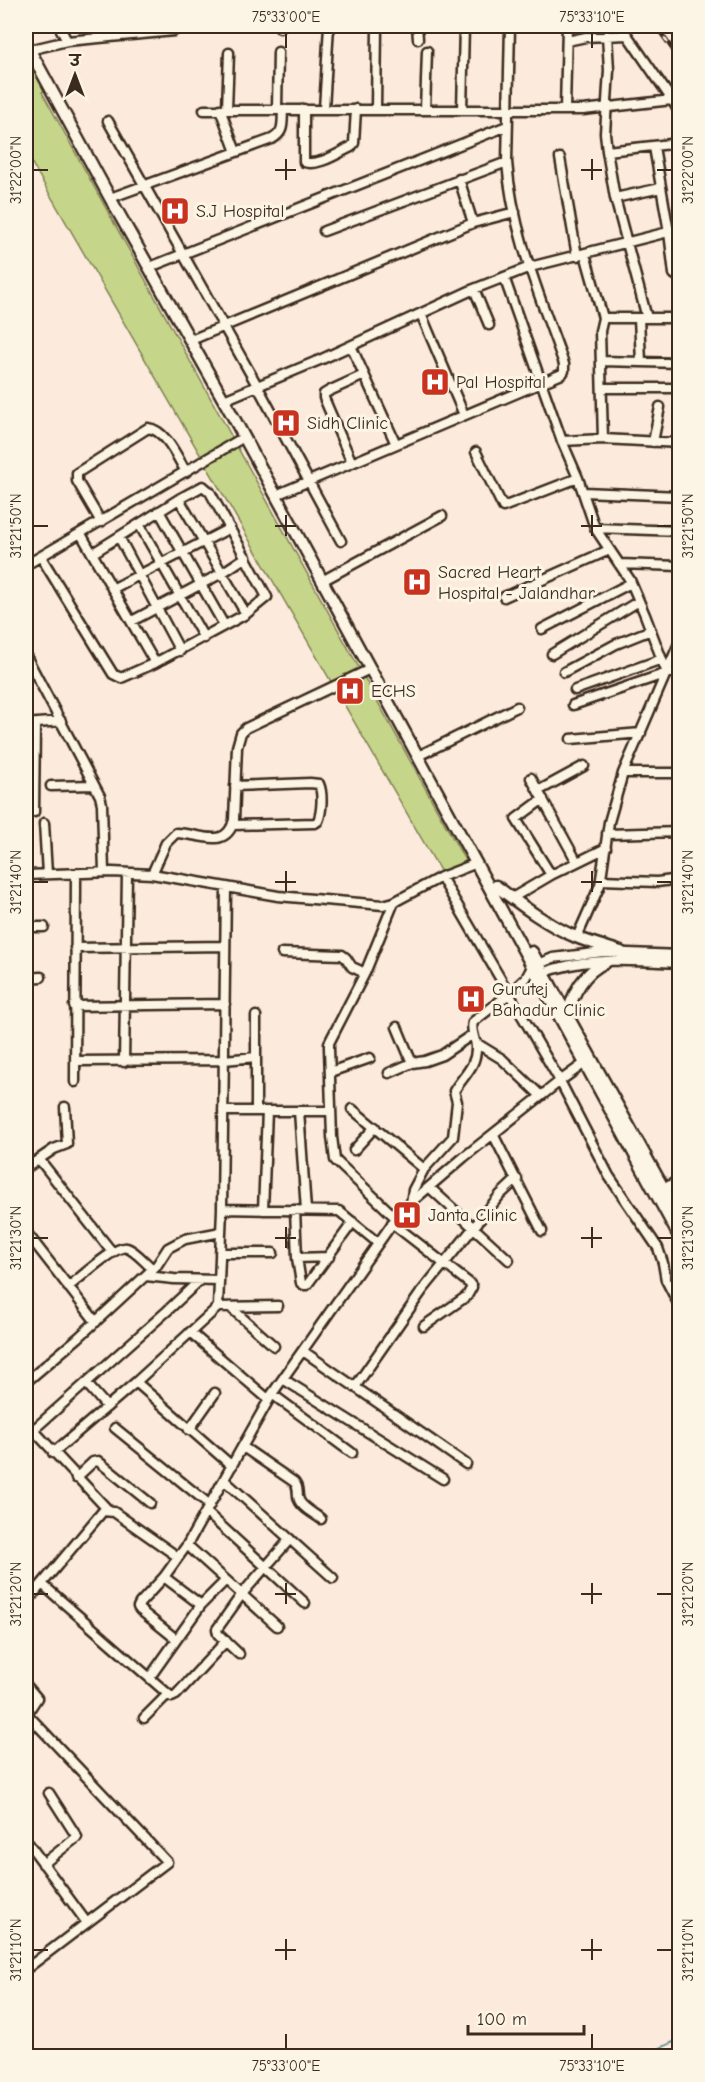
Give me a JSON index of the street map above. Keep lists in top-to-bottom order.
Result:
{
  "places": {
    "hospital": [
      "S.J Hospital",
      "Pal Hospital",
      "Sidh Clinic",
      "Sacred Heart Hospital - Jalandhar",
      "ECHS",
      "Gurutej Bahadur Clinic",
      "Janta Clinic"
    ]
  },
  "scale_bar": "100 m",
  "north": "top",
  "coordinates": [
    "75°33'00\"E",
    "75°33'10\"E",
    "31°22'00\"N",
    "31°21'50\"N",
    "31°21'40\"N",
    "31°21'30\"N",
    "31°21'20\"N",
    "31°21'10\"N"
  ]
}
